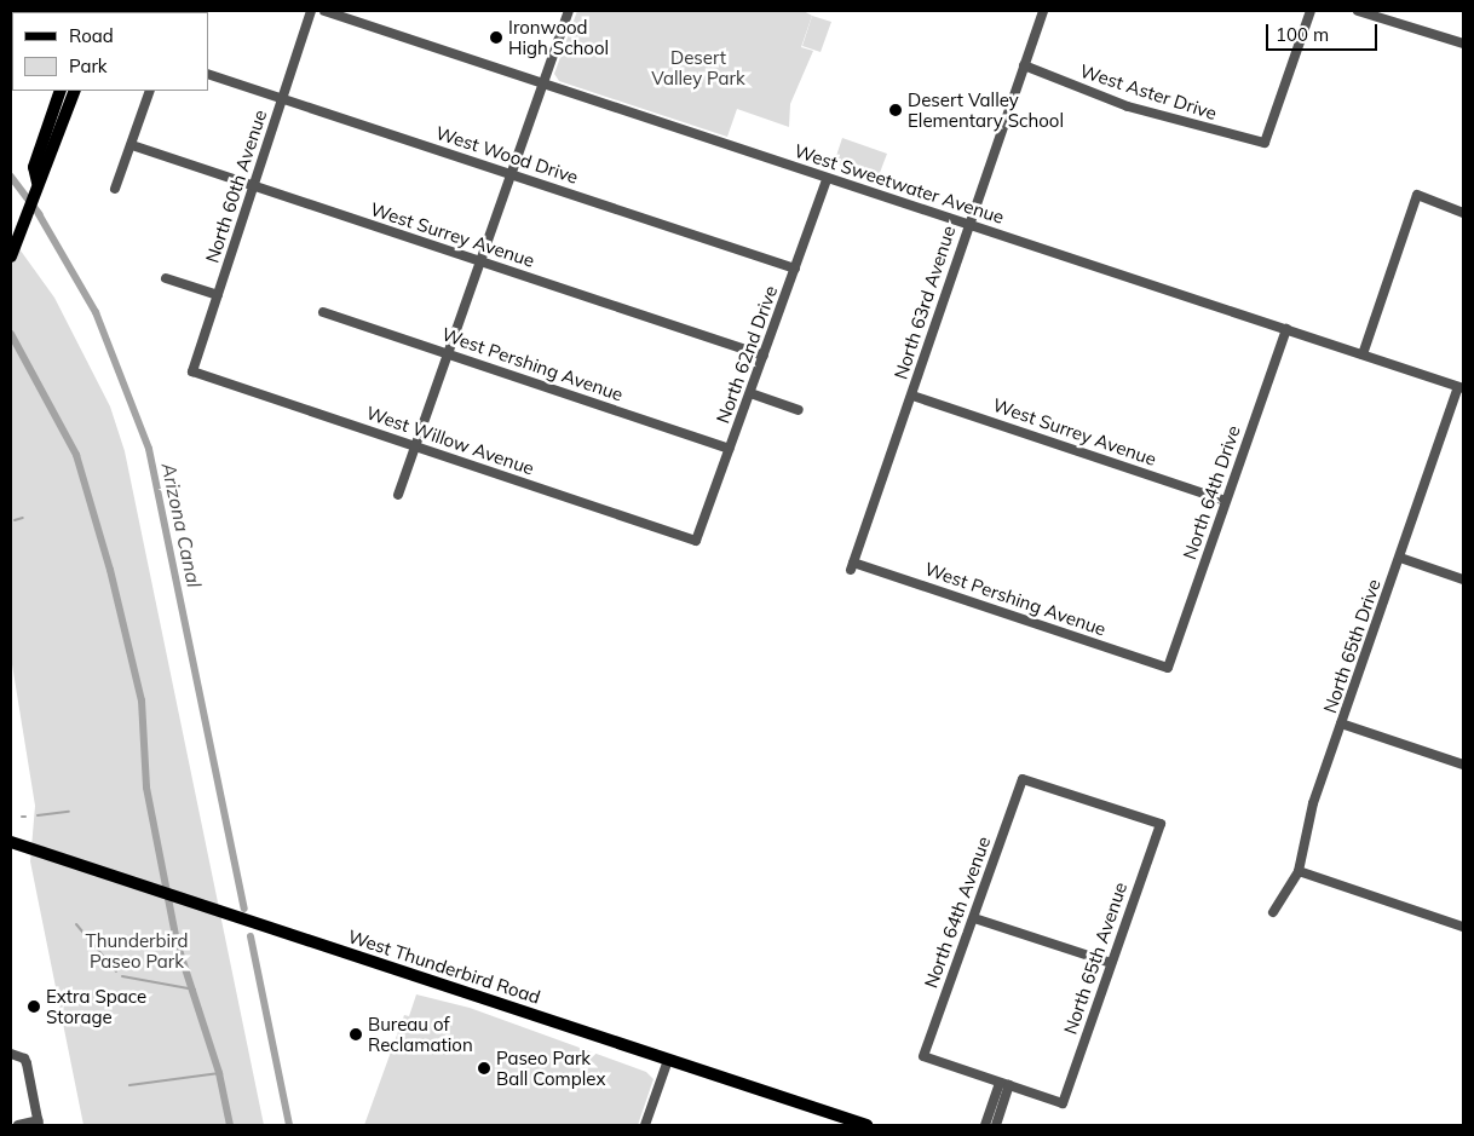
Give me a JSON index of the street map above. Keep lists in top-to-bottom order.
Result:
{
  "streets": {
    "main road": ["West Thunderbird Road"],
    "street": [
      "West Aster Drive",
      "West Wood Drive",
      "West Sweetwater Avenue",
      "North 60th Avenue",
      "West Surrey Avenue",
      "North 63rd Avenue",
      "North 62nd Drive",
      "West Pershing Avenue",
      "West Willow Avenue",
      "North 64th Drive",
      "North 65th Drive",
      "North 64th Avenue",
      "North 65th Avenue"
    ]
  },
  "crossings": [
    ["West Aster Drive", "North 63rd Avenue"],
    ["West Wood Drive", "North 60th Avenue"],
    ["West Wood Drive", "North 62nd Drive"],
    ["West Sweetwater Avenue", "North 63rd Avenue"],
    ["West Sweetwater Avenue", "North 62nd Drive"],
    ["West Sweetwater Avenue", "North 64th Drive"],
    ["West Sweetwater Avenue", "North 65th Drive"],
    ["North 60th Avenue", "West Surrey Avenue"],
    ["North 60th Avenue", "West Willow Avenue"],
    ["West Surrey Avenue", "North 63rd Avenue"],
    ["West Surrey Avenue", "North 62nd Drive"],
    ["West Surrey Avenue", "North 64th Drive"],
    ["North 63rd Avenue", "West Pershing Avenue"],
    ["North 62nd Drive", "West Pershing Avenue"],
    ["North 62nd Drive", "West Willow Avenue"],
    ["West Pershing Avenue", "North 64th Drive"],
    ["North 64th Avenue", "North 65th Avenue"]
  ],
  "water": ["Arizona Canal"],
  "parks": ["Desert Valley Park", "Thunderbird Paseo Park"],
  "places": [
    "Ironwood High School",
    "Desert Valley Elementary School",
    "Extra Space Storage",
    "Bureau of Reclamation",
    "Paseo Park Ball Complex"
  ],
  "legend": ["Road", "Park"],
  "scale_bar": "100 m"
}
